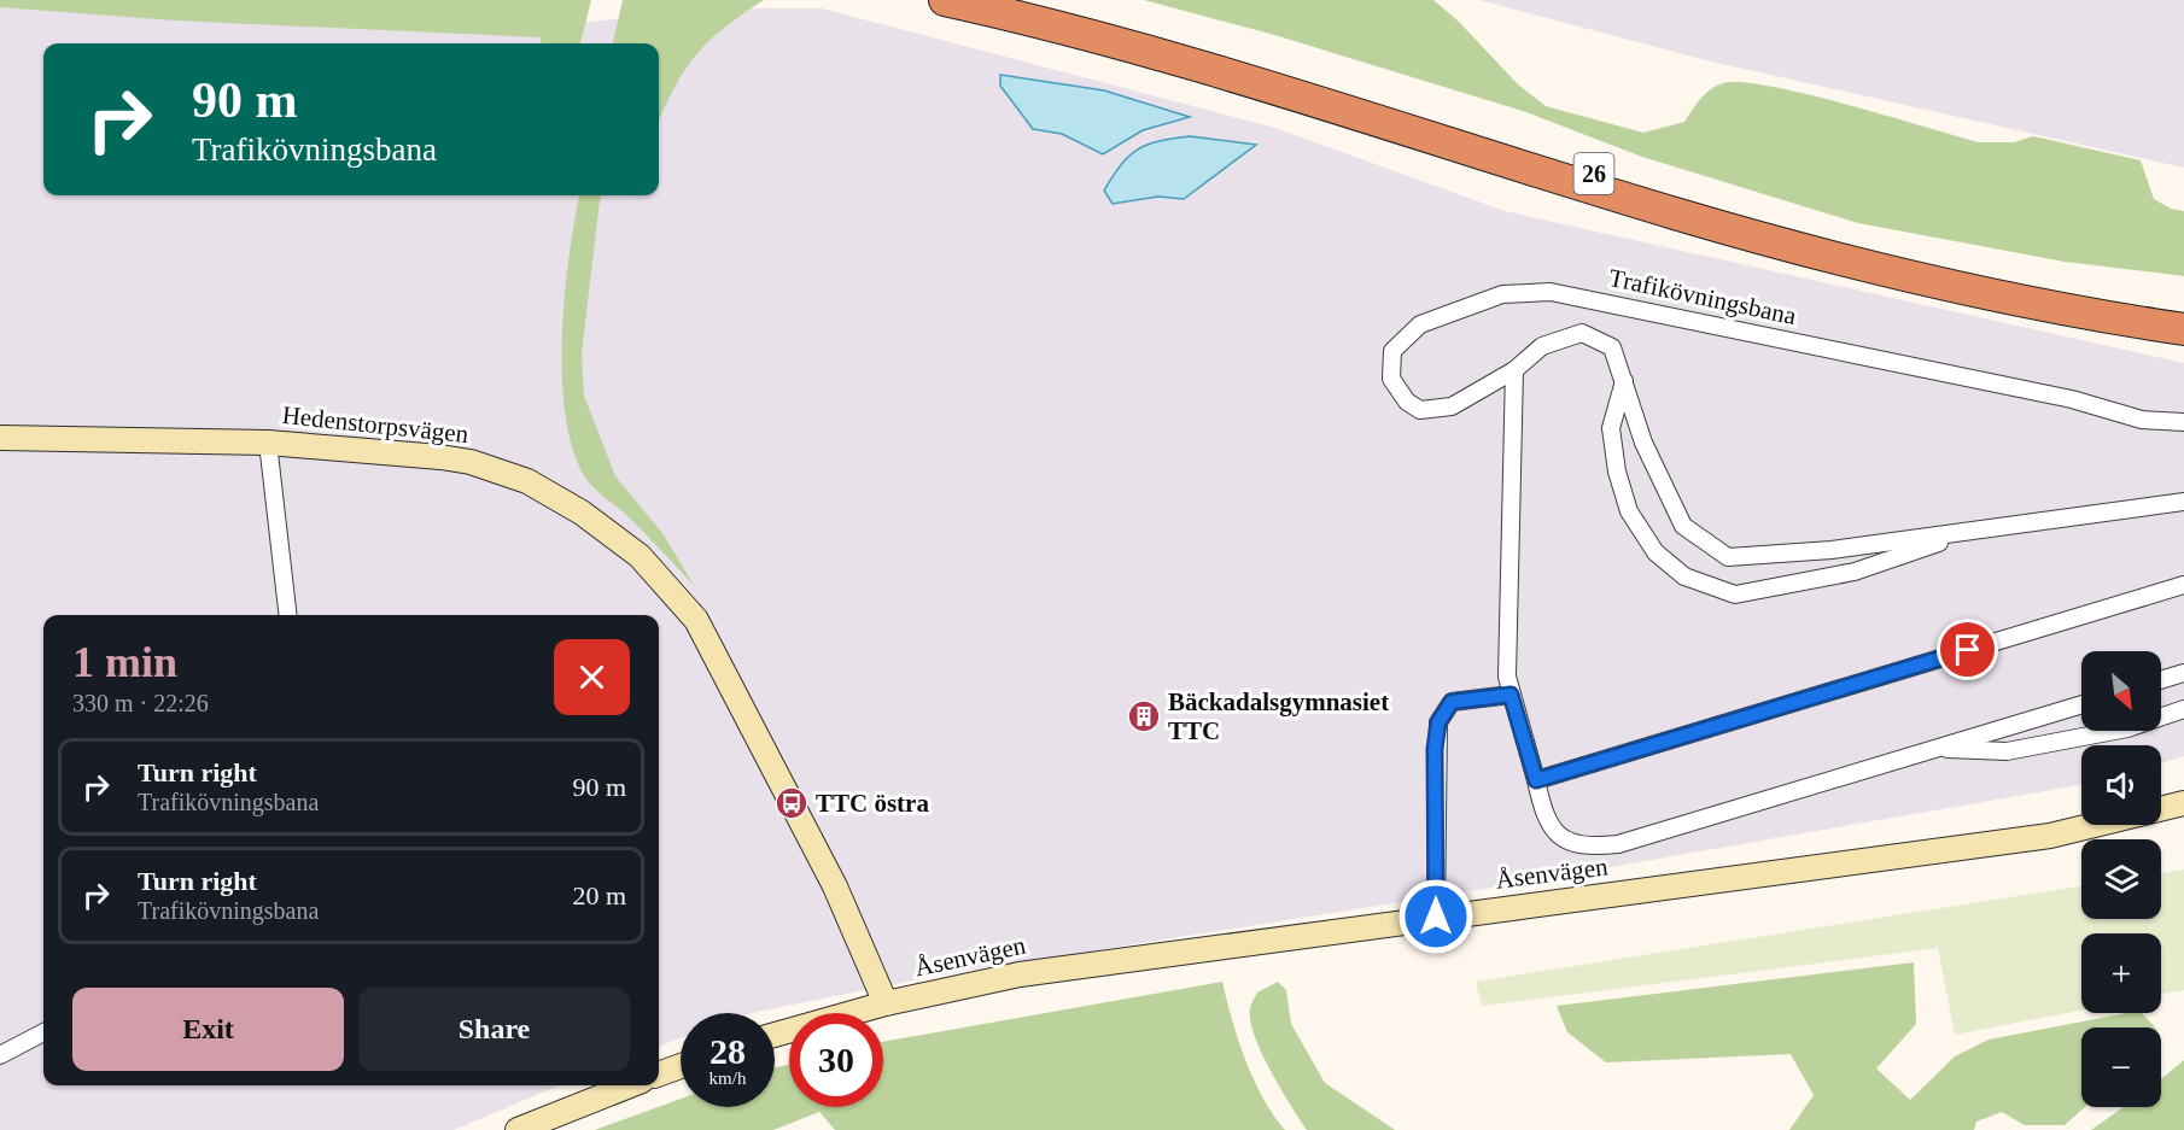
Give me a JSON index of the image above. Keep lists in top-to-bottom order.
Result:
{
  "streets": {
    "highway": ["26"],
    "street": ["Trafikövningsbana", "Hedenstorpsvägen", "Åsenvägen"]
  },
  "crossings": [
    ["Hedenstorpsvägen", "Åsenvägen"]
  ],
  "places": {
    "building": ["Bäckadalsgymnasiet TTC"],
    "bus stop": ["TTC östra"]
  },
  "north": "bottom right",
  "page": {
    "turn": ["90 m", "Trafikövningsbana"],
    "heading": ["1 min", "330 m · 22:26"],
    "map_buttons": ["+", "−"],
    "list": [
      {
        "name": "Turn right",
        "note": "Trafikövningsbana",
        "value": "90 m"
      },
      {
        "name": "Turn right",
        "note": "Trafikövningsbana",
        "value": "20 m"
      }
    ],
    "buttons": ["Exit", "Share"],
    "speed": "28 km/h",
    "limit": "30"
  }
}
